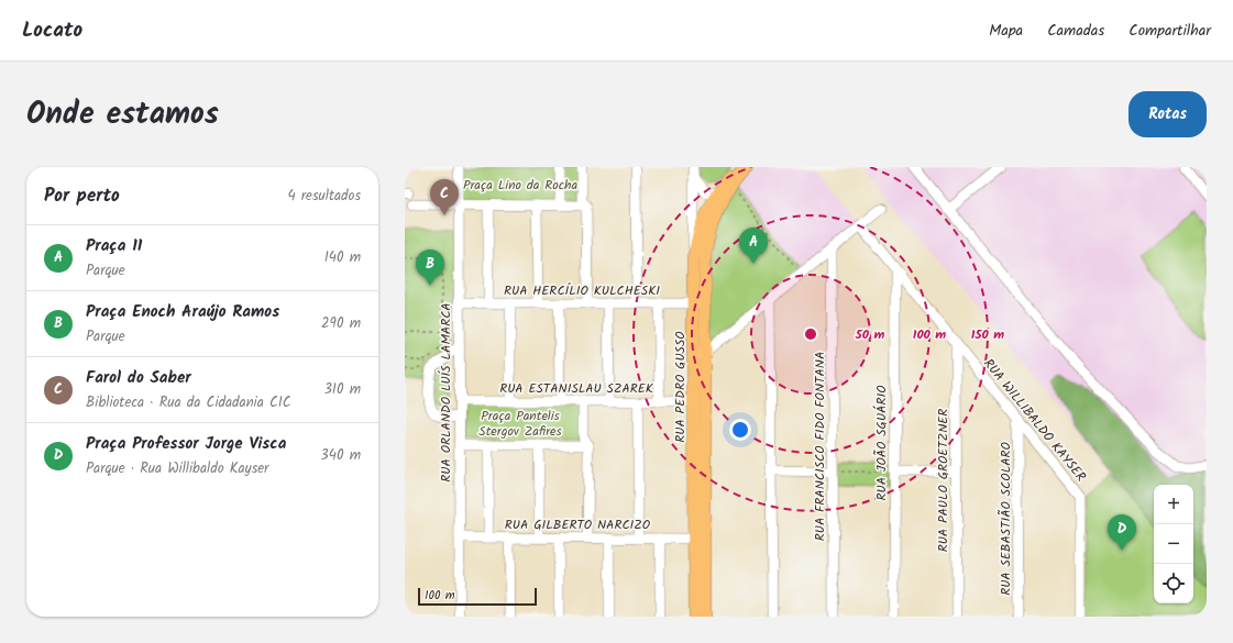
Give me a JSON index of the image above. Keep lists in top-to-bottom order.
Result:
{
  "streets": {
    "main road": ["RUA PEDRO GUSSO"],
    "street": [
      "RUA HERCÍLIO KULCHESKI",
      "RUA ESTANISLAU SZAREK",
      "RUA ORLANDO LUÍS LAMARCA",
      "RUA WILLIBALDO KAYSER",
      "RUA JOÃO SGUÁRIO",
      "RUA FRANCISCO FIDO FONTANA",
      "RUA PAULO GROETZNER",
      "RUA SEBASTIÃO SCOLARO",
      "RUA GILBERTO NARCIZO"
    ]
  },
  "crossings": [
    ["RUA HERCÍLIO KULCHESKI", "RUA PEDRO GUSSO"],
    ["RUA HERCÍLIO KULCHESKI", "RUA ORLANDO LUÍS LAMARCA"],
    ["RUA PEDRO GUSSO", "RUA ESTANISLAU SZAREK"],
    ["RUA PEDRO GUSSO", "RUA GILBERTO NARCIZO"],
    ["RUA ESTANISLAU SZAREK", "RUA ORLANDO LUÍS LAMARCA"],
    ["RUA ORLANDO LUÍS LAMARCA", "RUA GILBERTO NARCIZO"],
    ["RUA WILLIBALDO KAYSER", "RUA JOÃO SGUÁRIO"],
    ["RUA WILLIBALDO KAYSER", "RUA PAULO GROETZNER"],
    ["RUA WILLIBALDO KAYSER", "RUA SEBASTIÃO SCOLARO"]
  ],
  "parks": ["Praça Lino da Rocha", "Praça Pantelis Stergov Zafires"],
  "scale_bar": "100 m",
  "page": {
    "header": "Locato",
    "nav": ["Mapa", "Camadas", "Compartilhar"],
    "title": "Onde estamos",
    "buttons": "Rotas",
    "heading": ["Por perto", "4 resultados"],
    "pins": [
      "C",
      "A",
      "B",
      "D"
    ],
    "list": [
      {
        "mark": "A",
        "name": "Praça 11",
        "note": "Parque",
        "value": "140 m"
      },
      {
        "mark": "B",
        "name": "Praça Enoch Araújo Ramos",
        "note": "Parque",
        "value": "290 m"
      },
      {
        "mark": "C",
        "name": "Farol do Saber",
        "note": "Biblioteca · Rua da Cidadania CIC",
        "value": "310 m"
      },
      {
        "mark": "D",
        "name": "Praça Professor Jorge Visca",
        "note": "Parque · Rua Willibaldo Kayser",
        "value": "340 m"
      }
    ],
    "map_buttons": ["+", "−"],
    "scale": "100 m"
  },
  "rings": ["50 m", "100 m", "150 m"]
}
